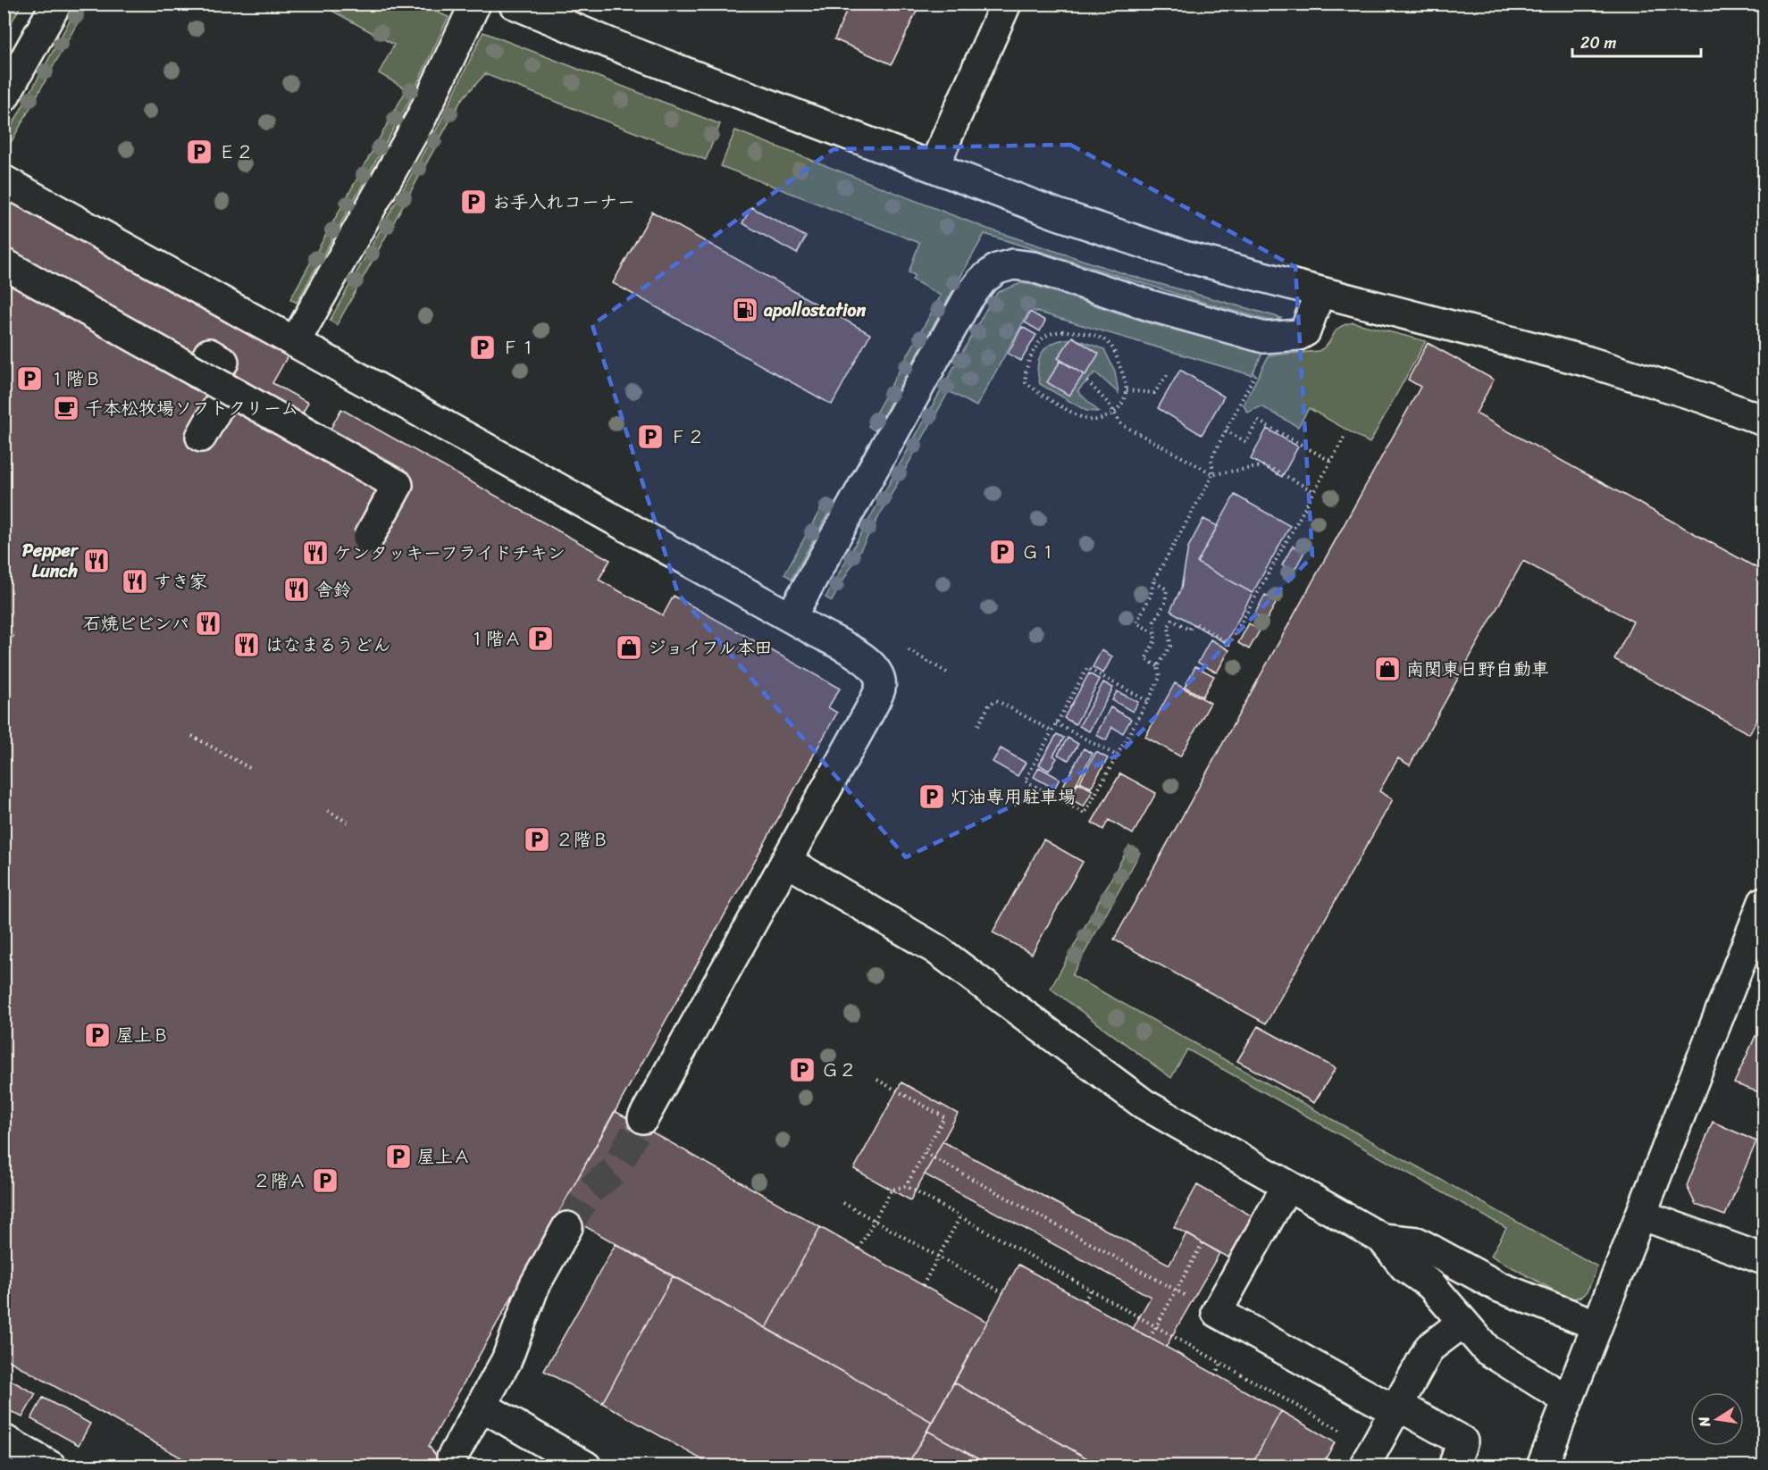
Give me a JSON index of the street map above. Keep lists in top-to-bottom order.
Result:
{
  "places": {
    "parking": [
      "Ｅ２",
      "お手入れコーナー",
      "Ｆ１",
      "１階Ｂ",
      "Ｆ２",
      "Ｇ１",
      "１階Ａ",
      "灯油専用駐車場",
      "２階Ｂ",
      "屋上Ｂ",
      "Ｇ２",
      "屋上Ａ",
      "２階Ａ"
    ],
    "fuel station": ["apollostation"],
    "cafe": ["千本松牧場ソフトクリーム"],
    "restaurant": [
      "ケンタッキーフライドチキン",
      "Pepper Lunch",
      "すき家",
      "舎鈴",
      "石焼ビビンパ",
      "はなまるうどん"
    ],
    "shop": ["ジョイフル本田", "南関東日野自動車"]
  },
  "scale_bar": "20 m",
  "north": "left"
}
